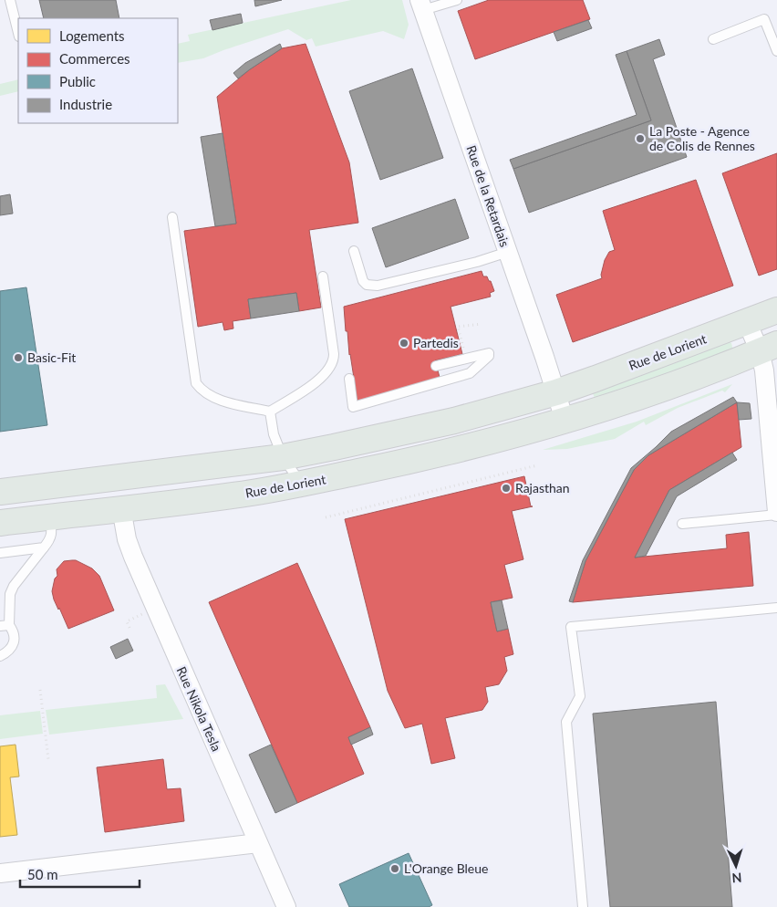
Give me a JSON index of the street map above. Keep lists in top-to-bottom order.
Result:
{
  "streets": {
    "main road": ["Rue de Lorient"],
    "street": ["Rue de la Retardais", "Rue Nikola Tesla"]
  },
  "crossings": [
    ["Rue de la Retardais", "Rue de Lorient"],
    ["Rue de Lorient", "Rue Nikola Tesla"]
  ],
  "places": [
    "La Poste - Agence de Colis de Rennes",
    "Partedis",
    "Basic-Fit",
    "Rajasthan",
    "L'Orange Bleue"
  ],
  "legend": [
    "Logements",
    "Commerces",
    "Public",
    "Industrie"
  ],
  "scale_bar": "50 m",
  "north": "bottom"
}
